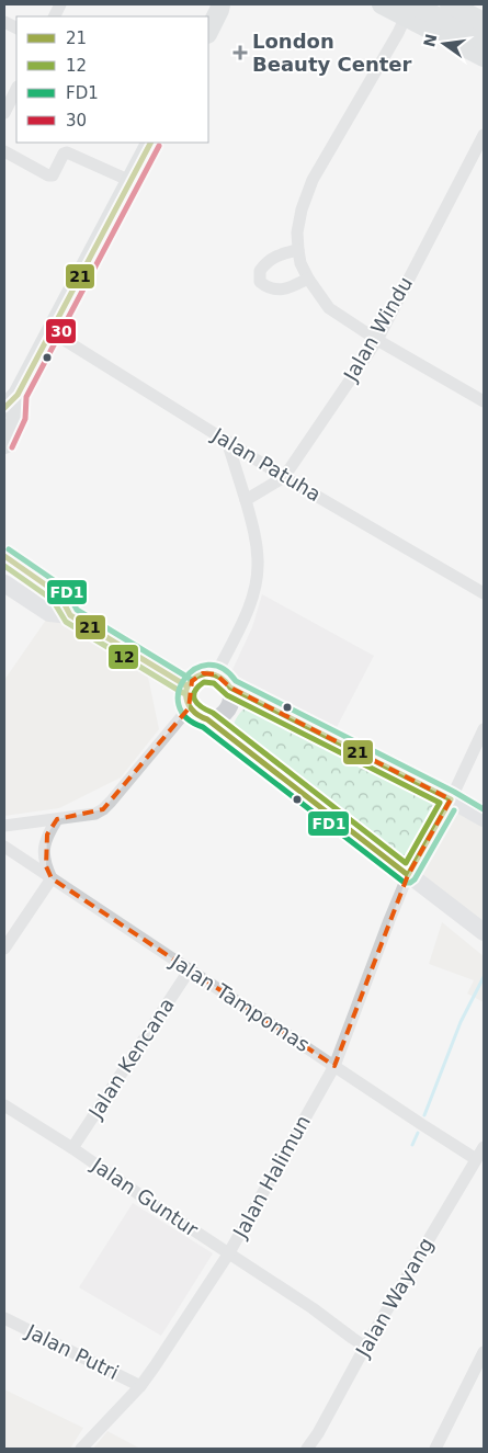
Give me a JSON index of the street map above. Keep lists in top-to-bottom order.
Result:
{
  "streets": {
    "street": [
      "Jalan Windu",
      "Jalan Patuha",
      "Jalan Tampomas",
      "Jalan Kencana",
      "Jalan Halimun",
      "Jalan Guntur",
      "Jalan Wayang",
      "Jalan Putri"
    ]
  },
  "crossings": [
    ["Jalan Windu", "Jalan Patuha"],
    ["Jalan Tampomas", "Jalan Kencana"],
    ["Jalan Tampomas", "Jalan Halimun"],
    ["Jalan Tampomas", "Jalan Wayang"],
    ["Jalan Kencana", "Jalan Guntur"],
    ["Jalan Halimun", "Jalan Guntur"],
    ["Jalan Halimun", "Jalan Putri"],
    ["Jalan Guntur", "Jalan Wayang"]
  ],
  "places": {
    "health": ["London Beauty Center"]
  },
  "lines": [
    "transit line 21",
    "transit line 30",
    "transit line FD1",
    "transit line 12"
  ],
  "legend": [
    "21",
    "12",
    "FD1",
    "30"
  ],
  "north": "left"
}
